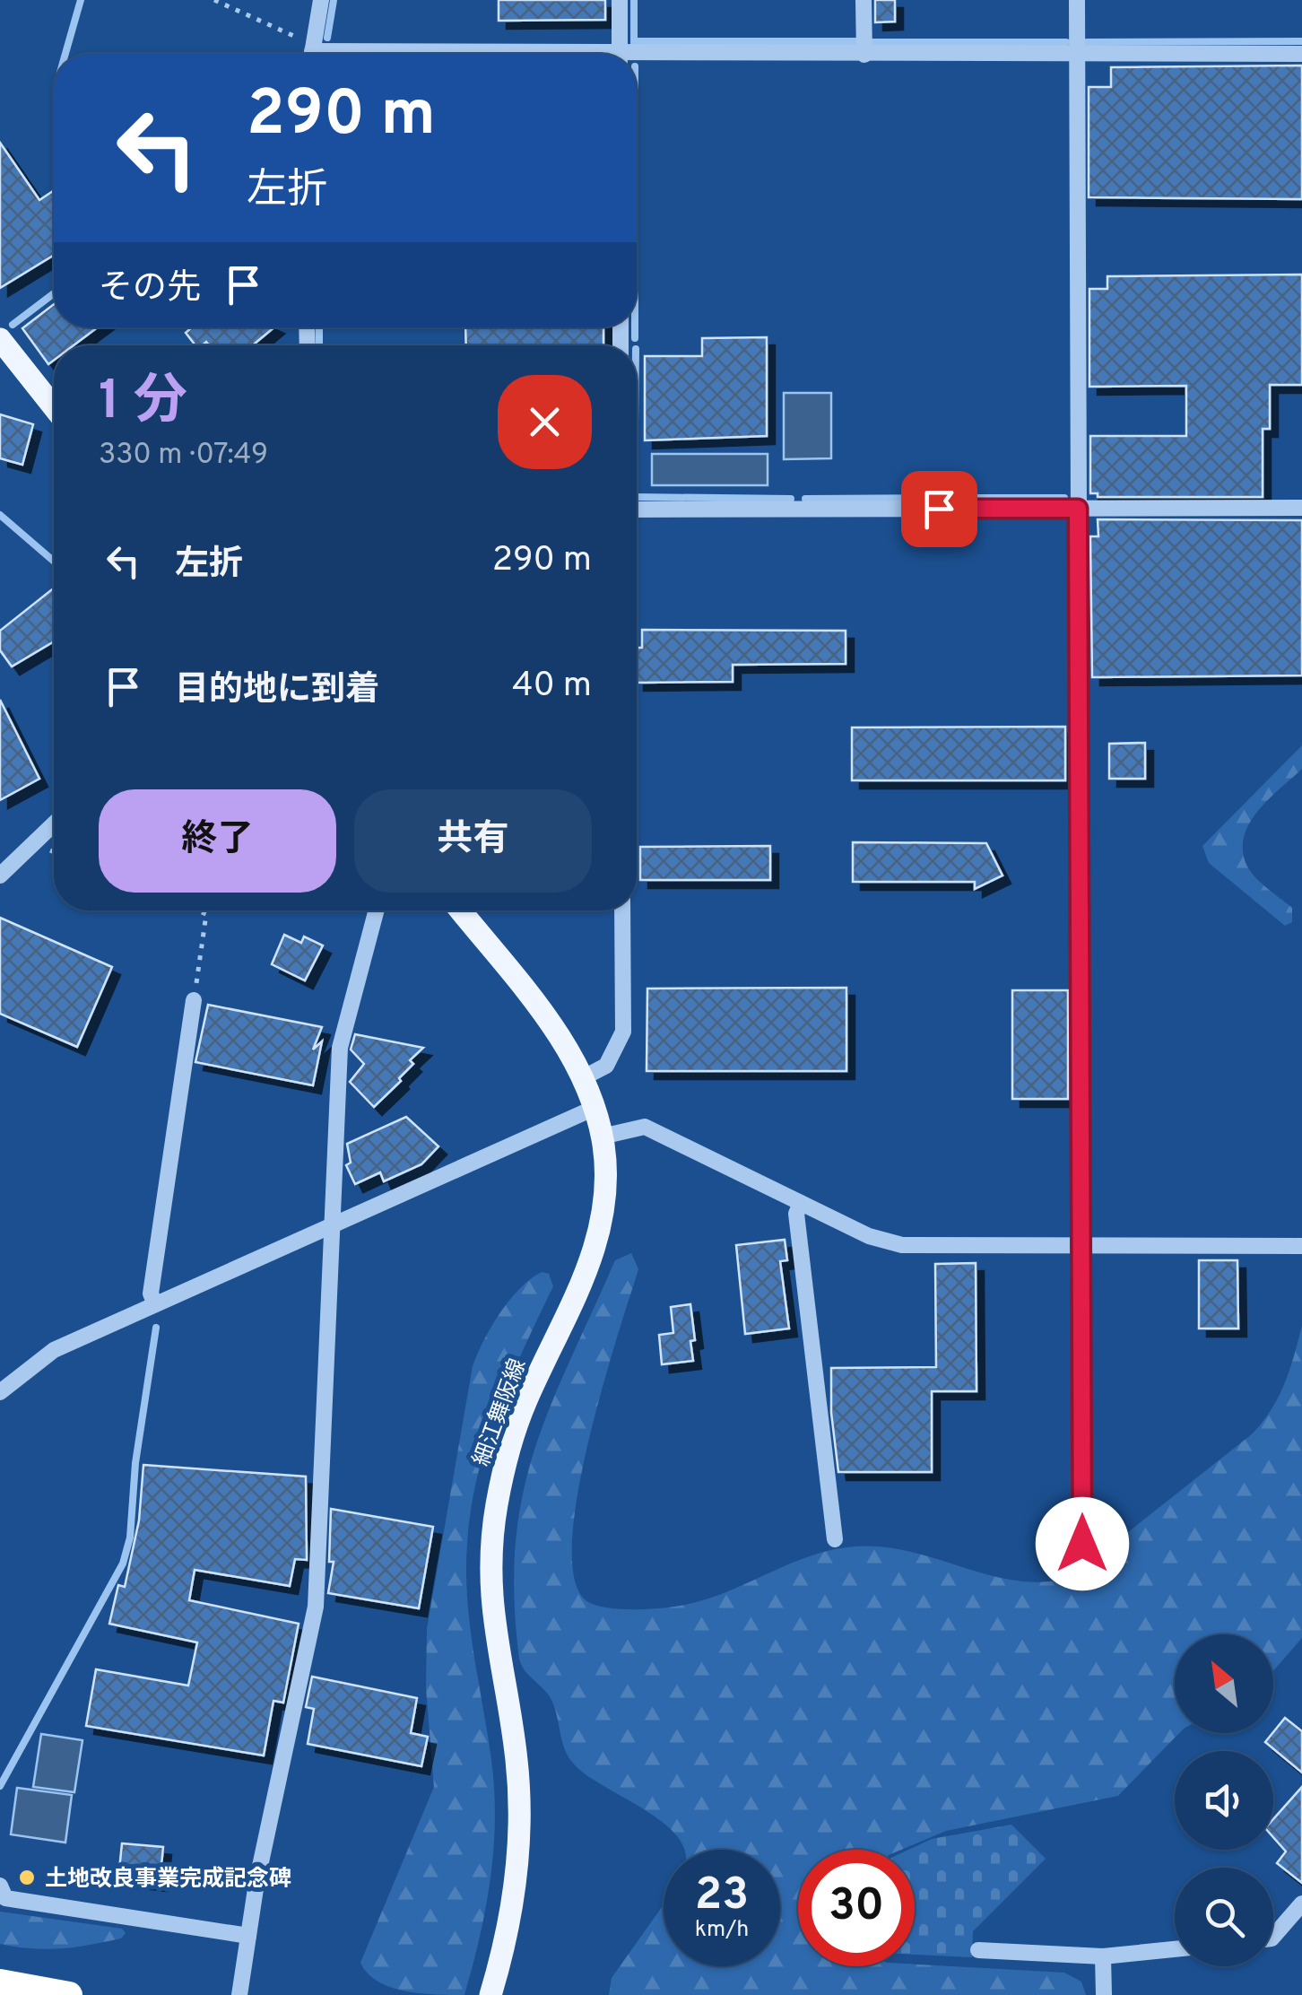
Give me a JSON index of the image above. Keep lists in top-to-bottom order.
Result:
{
  "streets": {
    "main road": ["細江舞阪線"]
  },
  "places": ["土地改良事業完成記念碑"],
  "north": "top left",
  "page": {
    "turn": ["290 m", "左折"],
    "then": "その先",
    "heading": ["1 分", "330 m · 07:49"],
    "list": [
      {
        "name": "左折",
        "value": "290 m"
      },
      {
        "name": "目的地に到着",
        "value": "40 m"
      }
    ],
    "buttons": ["終了", "共有"],
    "speed": "23 km/h",
    "limit": "30"
  }
}
